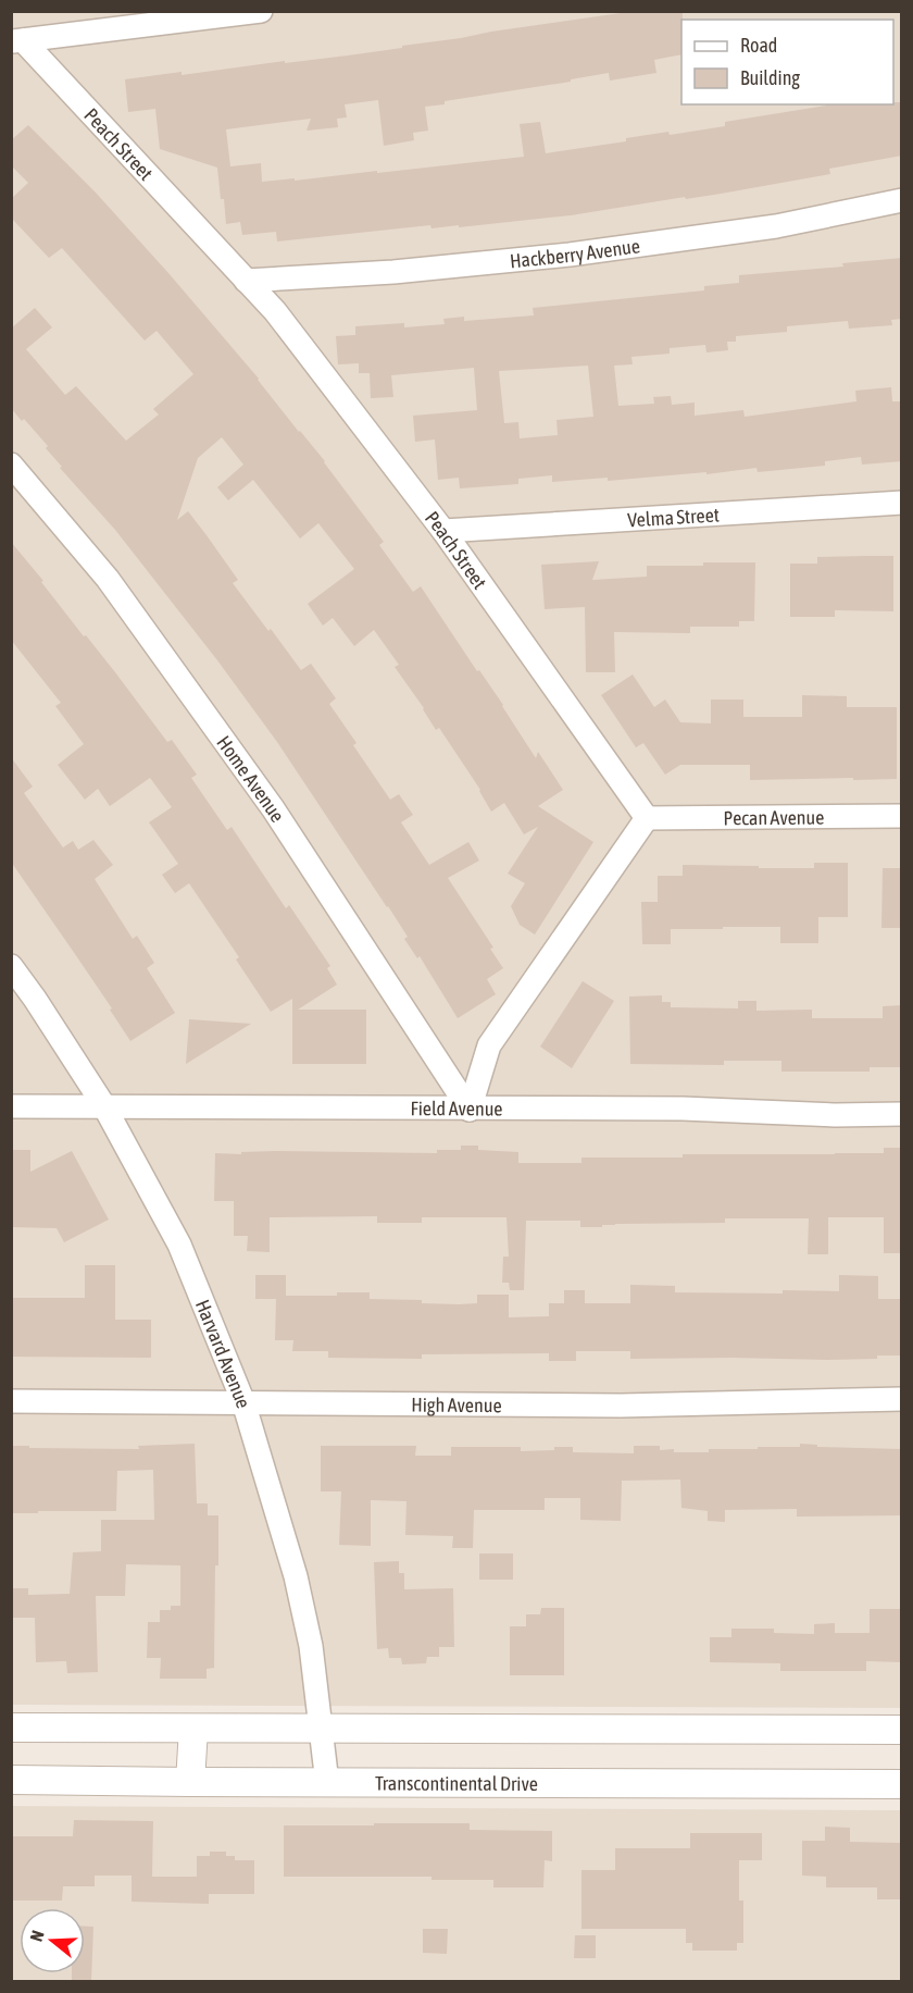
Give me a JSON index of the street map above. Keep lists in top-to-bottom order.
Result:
{
  "streets": {
    "street": [
      "Peach Street",
      "Hackberry Avenue",
      "Velma Street",
      "Home Avenue",
      "Pecan Avenue",
      "Field Avenue",
      "Harvard Avenue",
      "High Avenue",
      "Transcontinental Drive"
    ]
  },
  "crossings": [
    ["Peach Street", "Hackberry Avenue"],
    ["Peach Street", "Velma Street"],
    ["Peach Street", "Pecan Avenue"],
    ["Home Avenue", "Field Avenue"],
    ["Field Avenue", "Harvard Avenue"],
    ["Harvard Avenue", "High Avenue"],
    ["Harvard Avenue", "Transcontinental Drive"]
  ],
  "legend": ["Road", "Building"],
  "north": "left"
}
